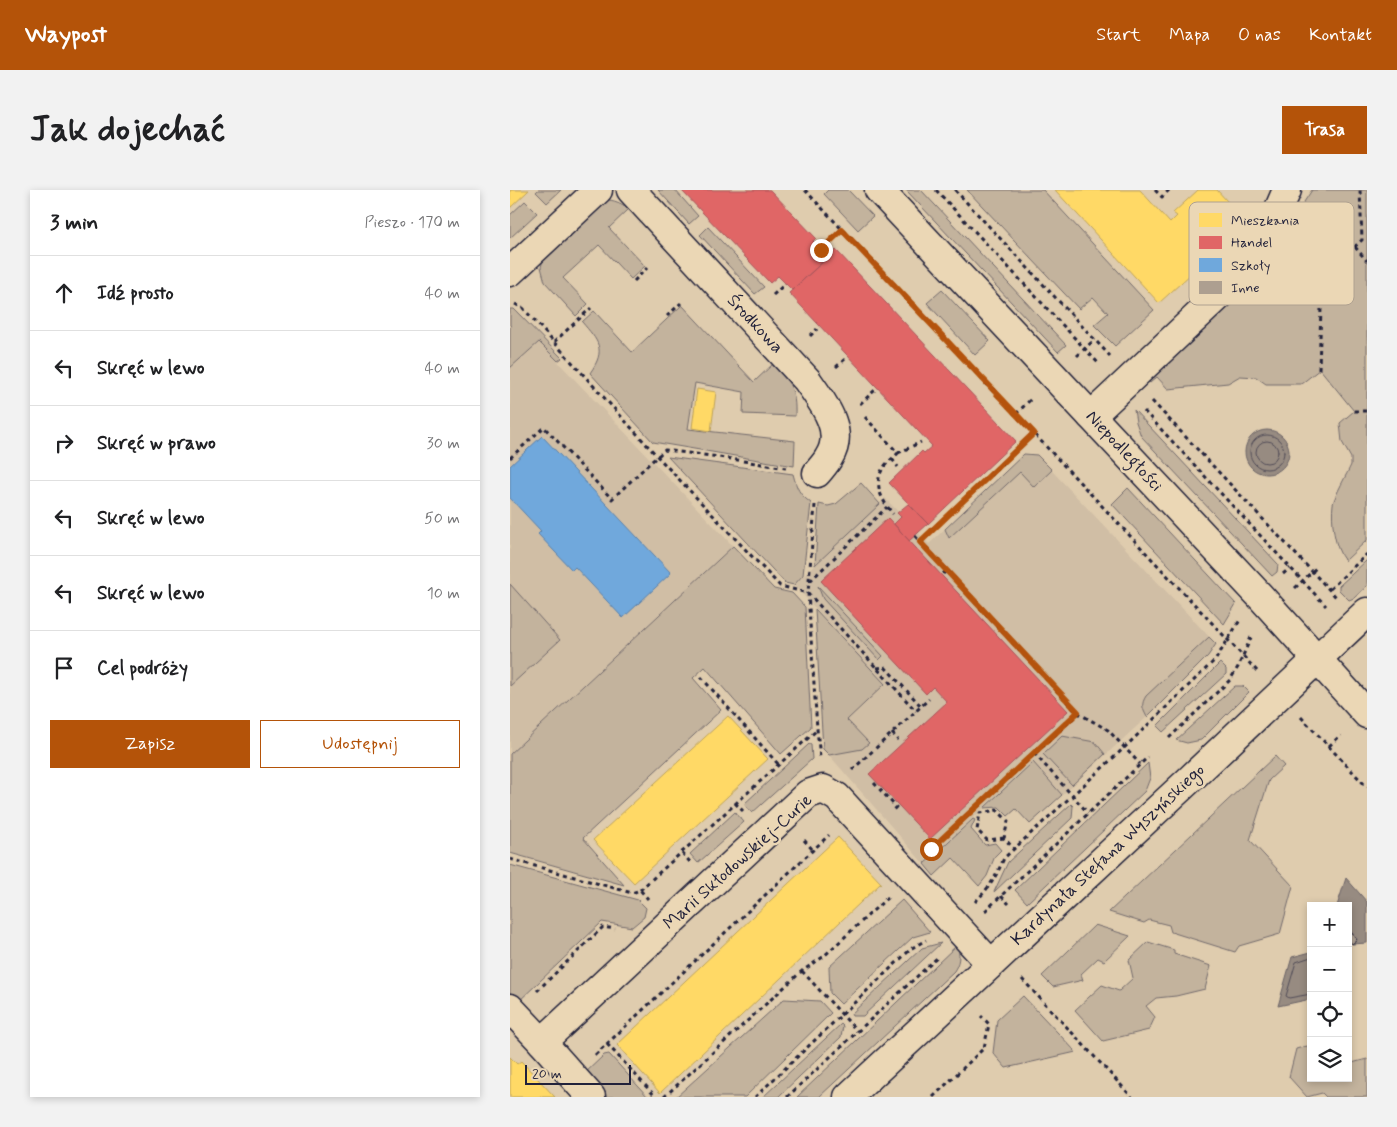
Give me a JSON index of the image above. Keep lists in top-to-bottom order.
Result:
{
  "streets": {
    "street": [
      "Środkowa",
      "Niepodległości",
      "Kardynała Stefana Wyszyńskiego",
      "Marii Skłodowskiej-Curie"
    ]
  },
  "crossings": [
    ["Niepodległości", "Kardynała Stefana Wyszyńskiego"],
    ["Kardynała Stefana Wyszyńskiego", "Marii Skłodowskiej-Curie"]
  ],
  "legend": [
    "Mieszkania",
    "Handel",
    "Szkoły",
    "Inne"
  ],
  "scale_bar": "20 m",
  "page": {
    "header": "Waypost",
    "nav": [
      "Start",
      "Mapa",
      "O nas",
      "Kontakt"
    ],
    "buttons": [
      "Trasa",
      ["Zapisz", "Udostępnij"]
    ],
    "title": "Jak dojechać",
    "heading": ["3 min", "Pieszo · 170 m"],
    "list": [
      ["Idź prosto", "40 m"],
      ["Skręć w lewo", "40 m"],
      ["Skręć w prawo", "30 m"],
      ["Skręć w lewo", "50 m"],
      ["Skręć w lewo", "10 m"],
      "Cel podróży"
    ],
    "map_buttons": ["+", "−"],
    "scale": "20 m"
  }
}
